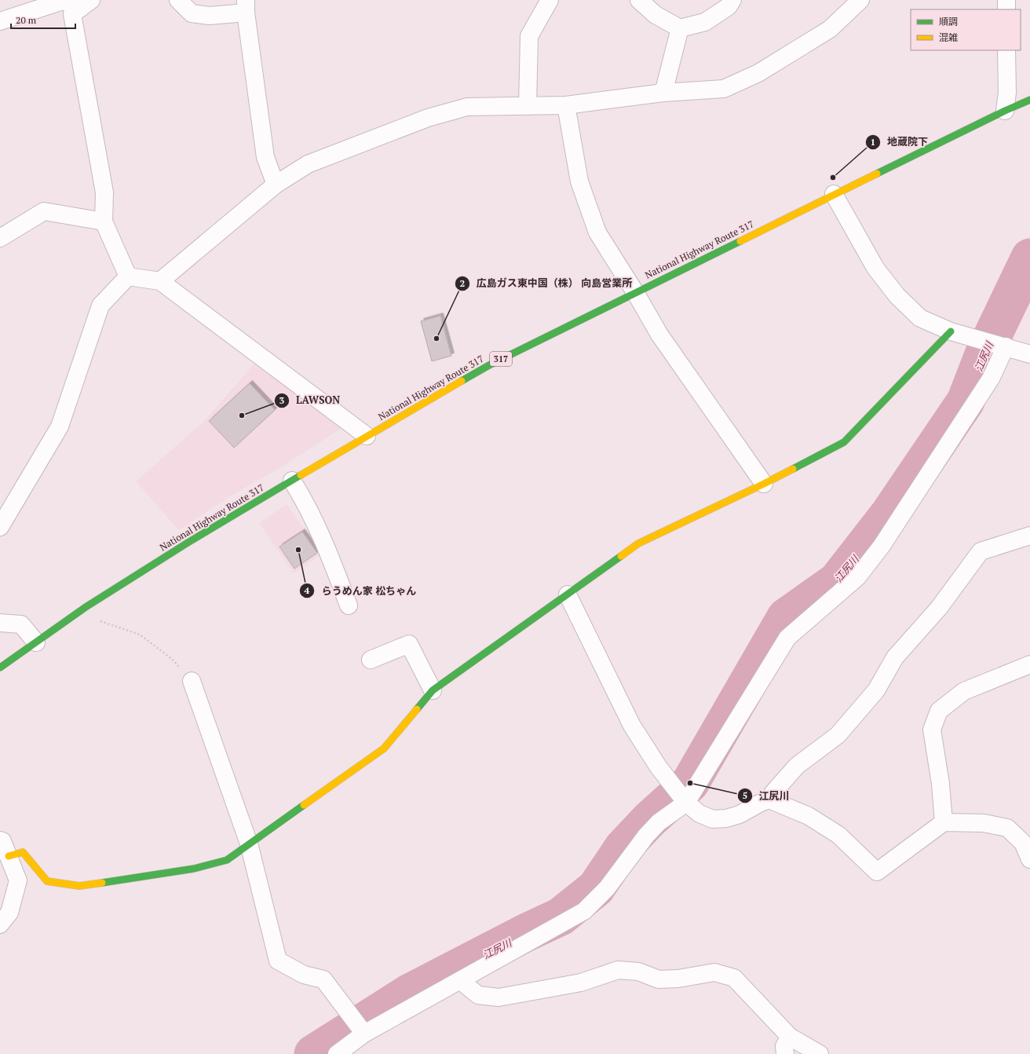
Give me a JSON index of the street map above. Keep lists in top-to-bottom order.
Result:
{
  "streets": {
    "main road": ["National Highway Route 317", "317"]
  },
  "water": ["江尻川"],
  "places": [
    "地蔵院下",
    "広島ガス東中国（株） 向島営業所",
    "LAWSON",
    "らうめん家 松ちゃん",
    "江尻川"
  ],
  "legend": ["順調", "混雑"],
  "scale_bar": "20 m"
}
